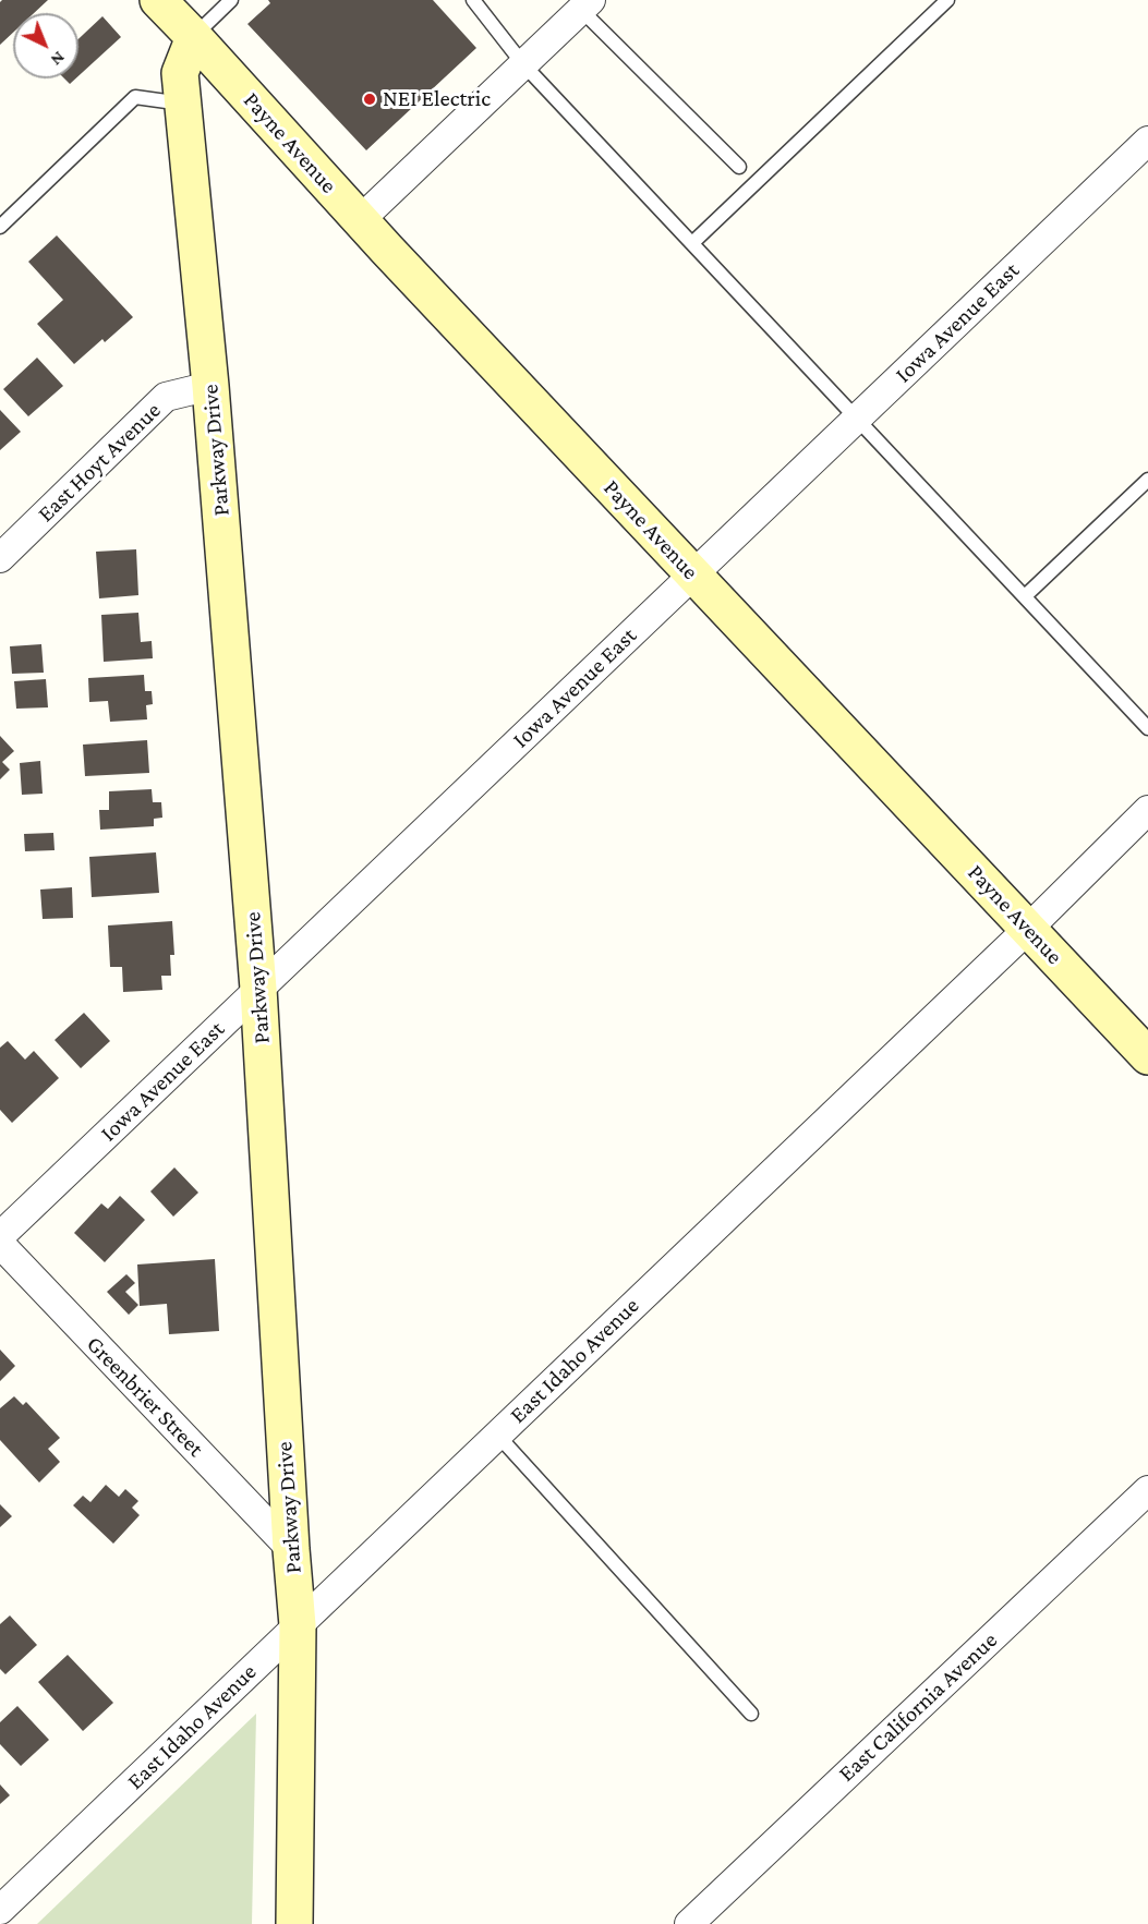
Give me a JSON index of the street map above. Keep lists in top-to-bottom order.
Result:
{
  "streets": {
    "street": [
      "Payne Avenue",
      "Iowa Avenue East",
      "Parkway Drive",
      "East Hoyt Avenue",
      "East Idaho Avenue",
      "Greenbrier Street",
      "East California Avenue"
    ]
  },
  "crossings": [
    ["Payne Avenue", "Iowa Avenue East"],
    ["Payne Avenue", "Parkway Drive"],
    ["Payne Avenue", "East Idaho Avenue"],
    ["Iowa Avenue East", "Parkway Drive"],
    ["Parkway Drive", "East Hoyt Avenue"],
    ["Parkway Drive", "East Idaho Avenue"],
    ["Parkway Drive", "Greenbrier Street"]
  ],
  "places": ["NEI Electric"],
  "north": "bottom right"
}
